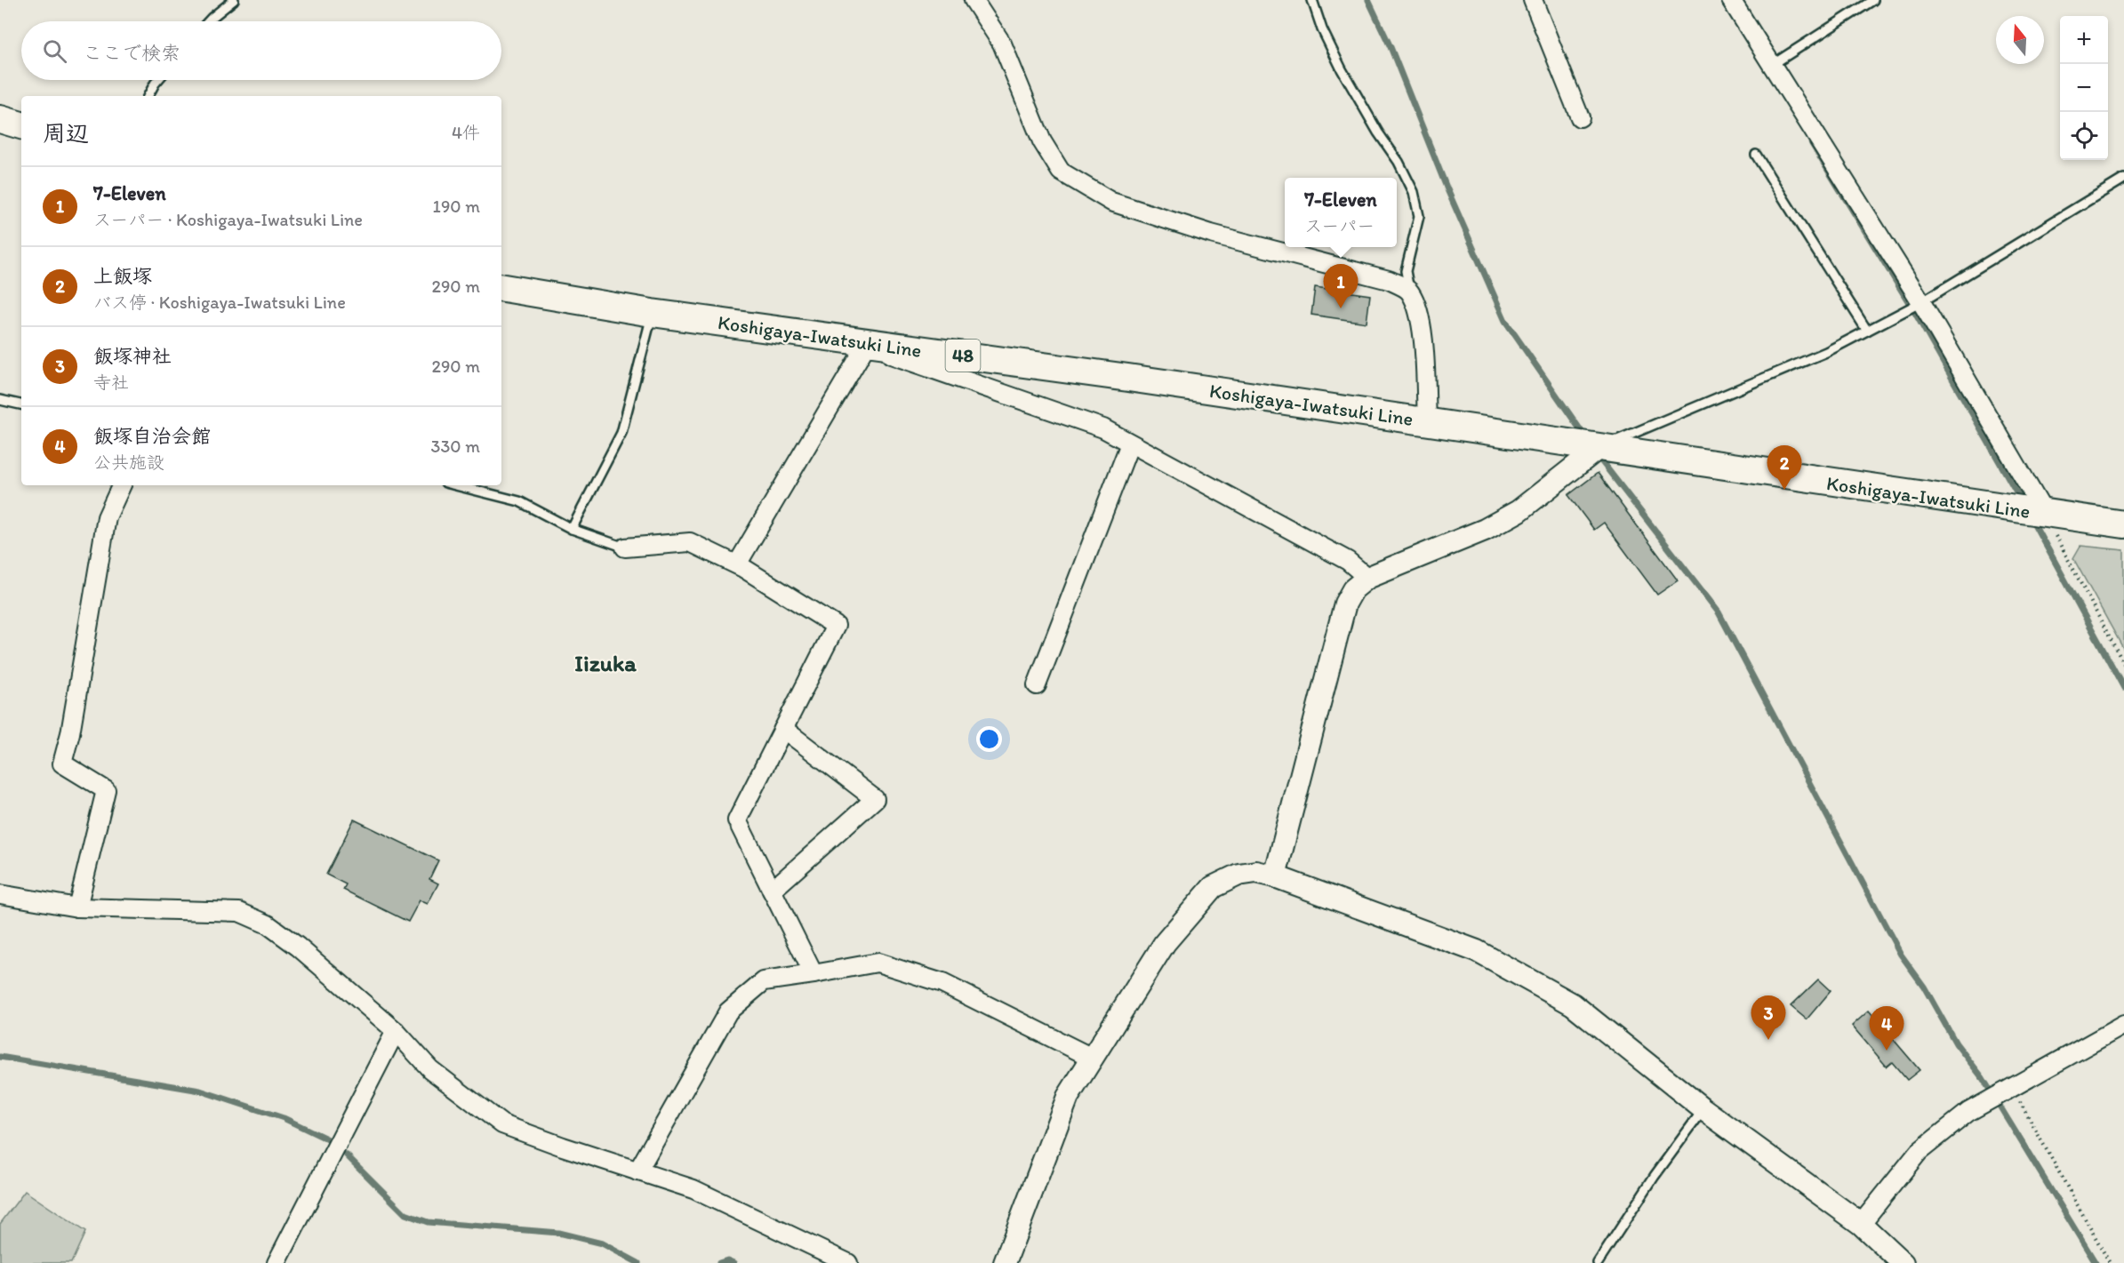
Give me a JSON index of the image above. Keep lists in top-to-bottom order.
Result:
{
  "streets": {
    "main road": ["Koshigaya-Iwatsuki Line", "48"]
  },
  "districts": ["Iizuka"],
  "north": "top",
  "page": {
    "map_buttons": ["+", "−"],
    "search": "ここで検索",
    "heading": ["周辺", "4件"],
    "list": [
      {
        "mark": "1",
        "name": "7-Eleven",
        "note": "スーパー · Koshigaya-Iwatsuki Line",
        "value": "190 m"
      },
      {
        "mark": "2",
        "name": "上飯塚",
        "note": "バス停 · Koshigaya-Iwatsuki Line",
        "value": "290 m"
      },
      {
        "mark": "3",
        "name": "飯塚神社",
        "note": "寺社",
        "value": "290 m"
      },
      {
        "mark": "4",
        "name": "飯塚自治会館",
        "note": "公共施設",
        "value": "330 m"
      }
    ],
    "popup": ["7-Eleven", "スーパー"],
    "pins": [
      "1",
      "2",
      "3",
      "4"
    ]
  }
}
